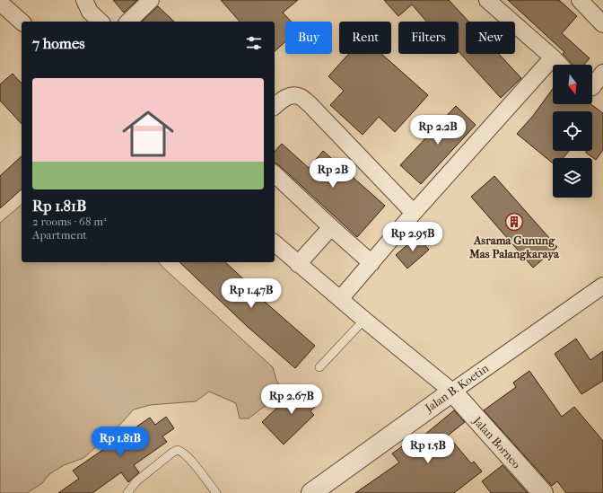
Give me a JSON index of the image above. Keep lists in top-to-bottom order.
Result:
{
  "streets": {
    "street": ["Jalan B. Koetin", "Jalan Borneo"]
  },
  "crossings": [
    ["Jalan B. Koetin", "Jalan Borneo"]
  ],
  "places": {
    "building": ["Asrama Gunung Mas Palangkaraya"]
  },
  "north": "bottom",
  "page": {
    "chip": [
      "Buy",
      "Rent",
      "Filters",
      "New"
    ],
    "heading": "7 homes",
    "list": [
      {
        "name": "Rp 1.81B",
        "note": "2 rooms · 68 m² · Apartment"
      }
    ],
    "price": [
      "Rp 2.2B",
      "Rp 2B",
      "Rp 2.95B",
      "Rp 1.47B",
      "Rp 2.67B",
      "Rp 1.81B",
      "Rp 1.5B"
    ]
  }
}
